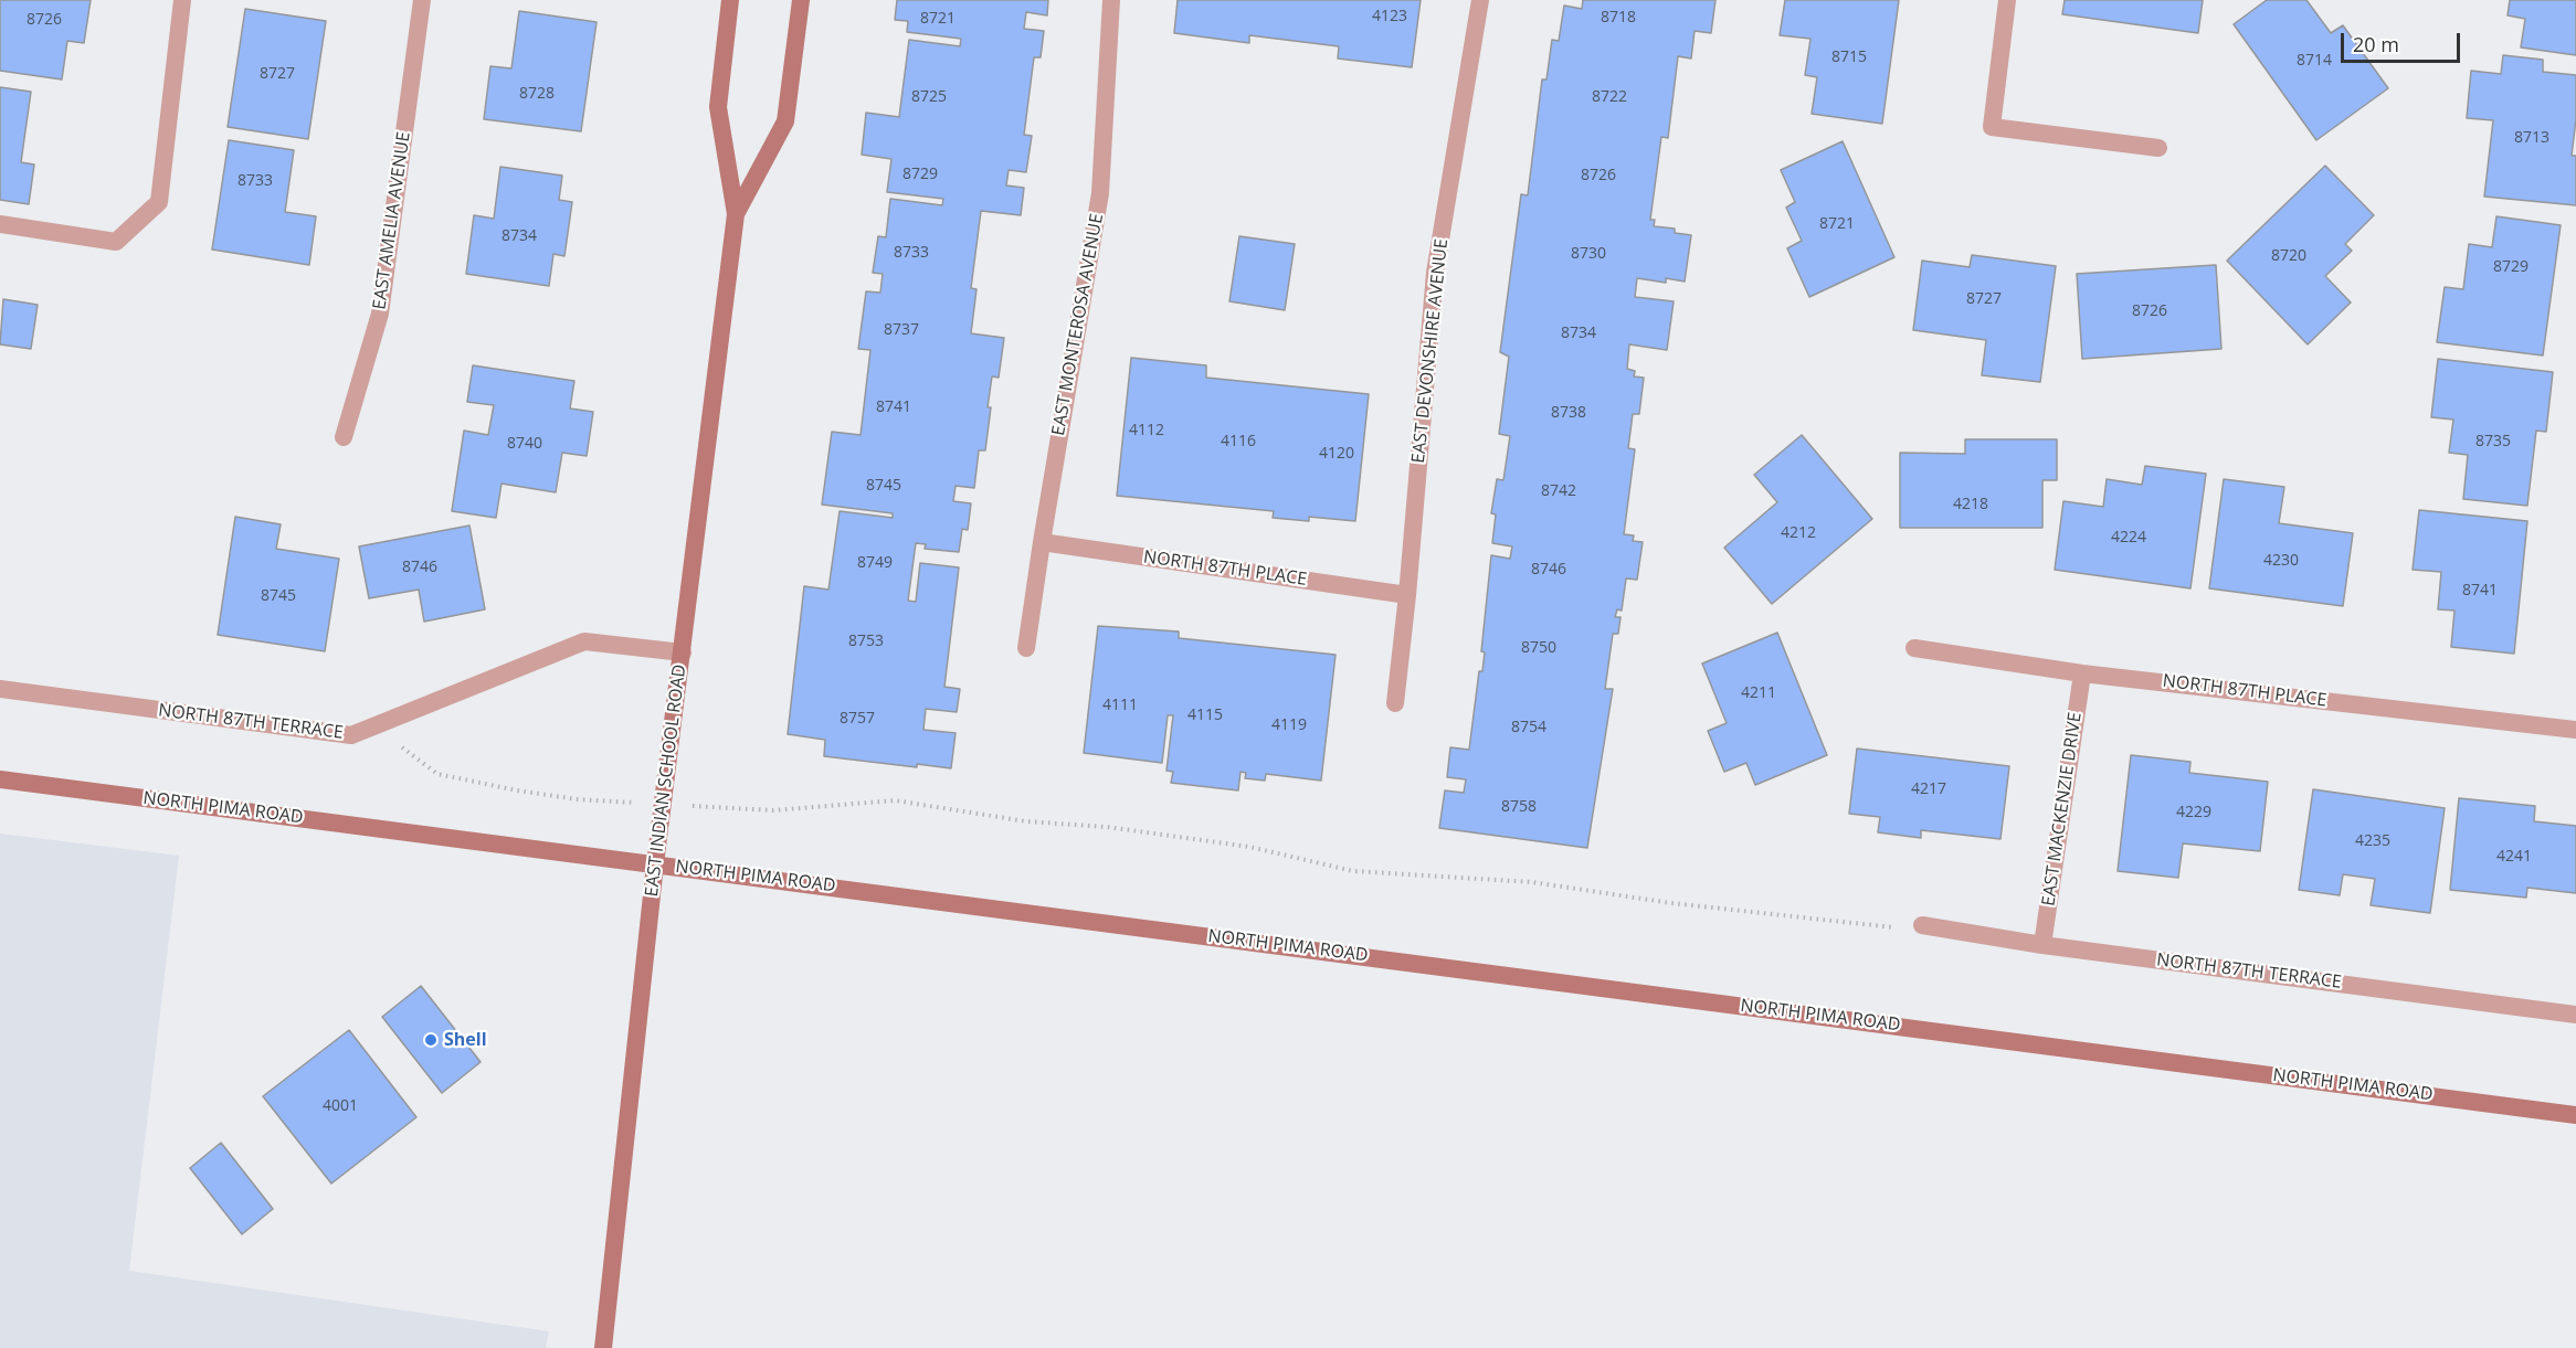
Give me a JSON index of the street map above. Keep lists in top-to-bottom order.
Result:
{
  "streets": {
    "main road": ["EAST INDIAN SCHOOL ROAD", "NORTH PIMA ROAD"],
    "street": [
      "EAST AMELIA AVENUE",
      "EAST MONTEROSA AVENUE",
      "EAST DEVONSHIRE AVENUE",
      "NORTH 87TH PLACE",
      "NORTH 87TH TERRACE",
      "EAST MACKENZIE DRIVE"
    ]
  },
  "crossings": [
    ["EAST MONTEROSA AVENUE", "NORTH 87TH PLACE"],
    ["EAST DEVONSHIRE AVENUE", "NORTH 87TH PLACE"],
    ["NORTH 87TH PLACE", "EAST MACKENZIE DRIVE"],
    ["NORTH 87TH TERRACE", "EAST INDIAN SCHOOL ROAD"],
    ["NORTH 87TH TERRACE", "EAST MACKENZIE DRIVE"],
    ["EAST INDIAN SCHOOL ROAD", "NORTH PIMA ROAD"]
  ],
  "places": ["Shell"],
  "house_numbers": [
    "4123",
    "8718",
    "8721",
    "8726",
    "8715",
    "8714",
    "8727",
    "8728",
    "8725",
    "8722",
    "8713",
    "8729",
    "8726",
    "8733",
    "8721",
    "8734",
    "8733",
    "8730",
    "8720",
    "8729",
    "8727",
    "8726",
    "8737",
    "8734",
    "8741",
    "8738",
    "4112",
    "4116",
    "8735",
    "8740",
    "4120",
    "8745",
    "8742",
    "4218",
    "4212",
    "4224",
    "4230",
    "8749",
    "8746",
    "8746",
    "8741",
    "8745",
    "8753",
    "8750",
    "4211",
    "4111",
    "4115",
    "8757",
    "4119",
    "8754",
    "4217",
    "8758",
    "4229",
    "4235",
    "4241",
    "4001"
  ],
  "scale_bar": "20 m"
}
